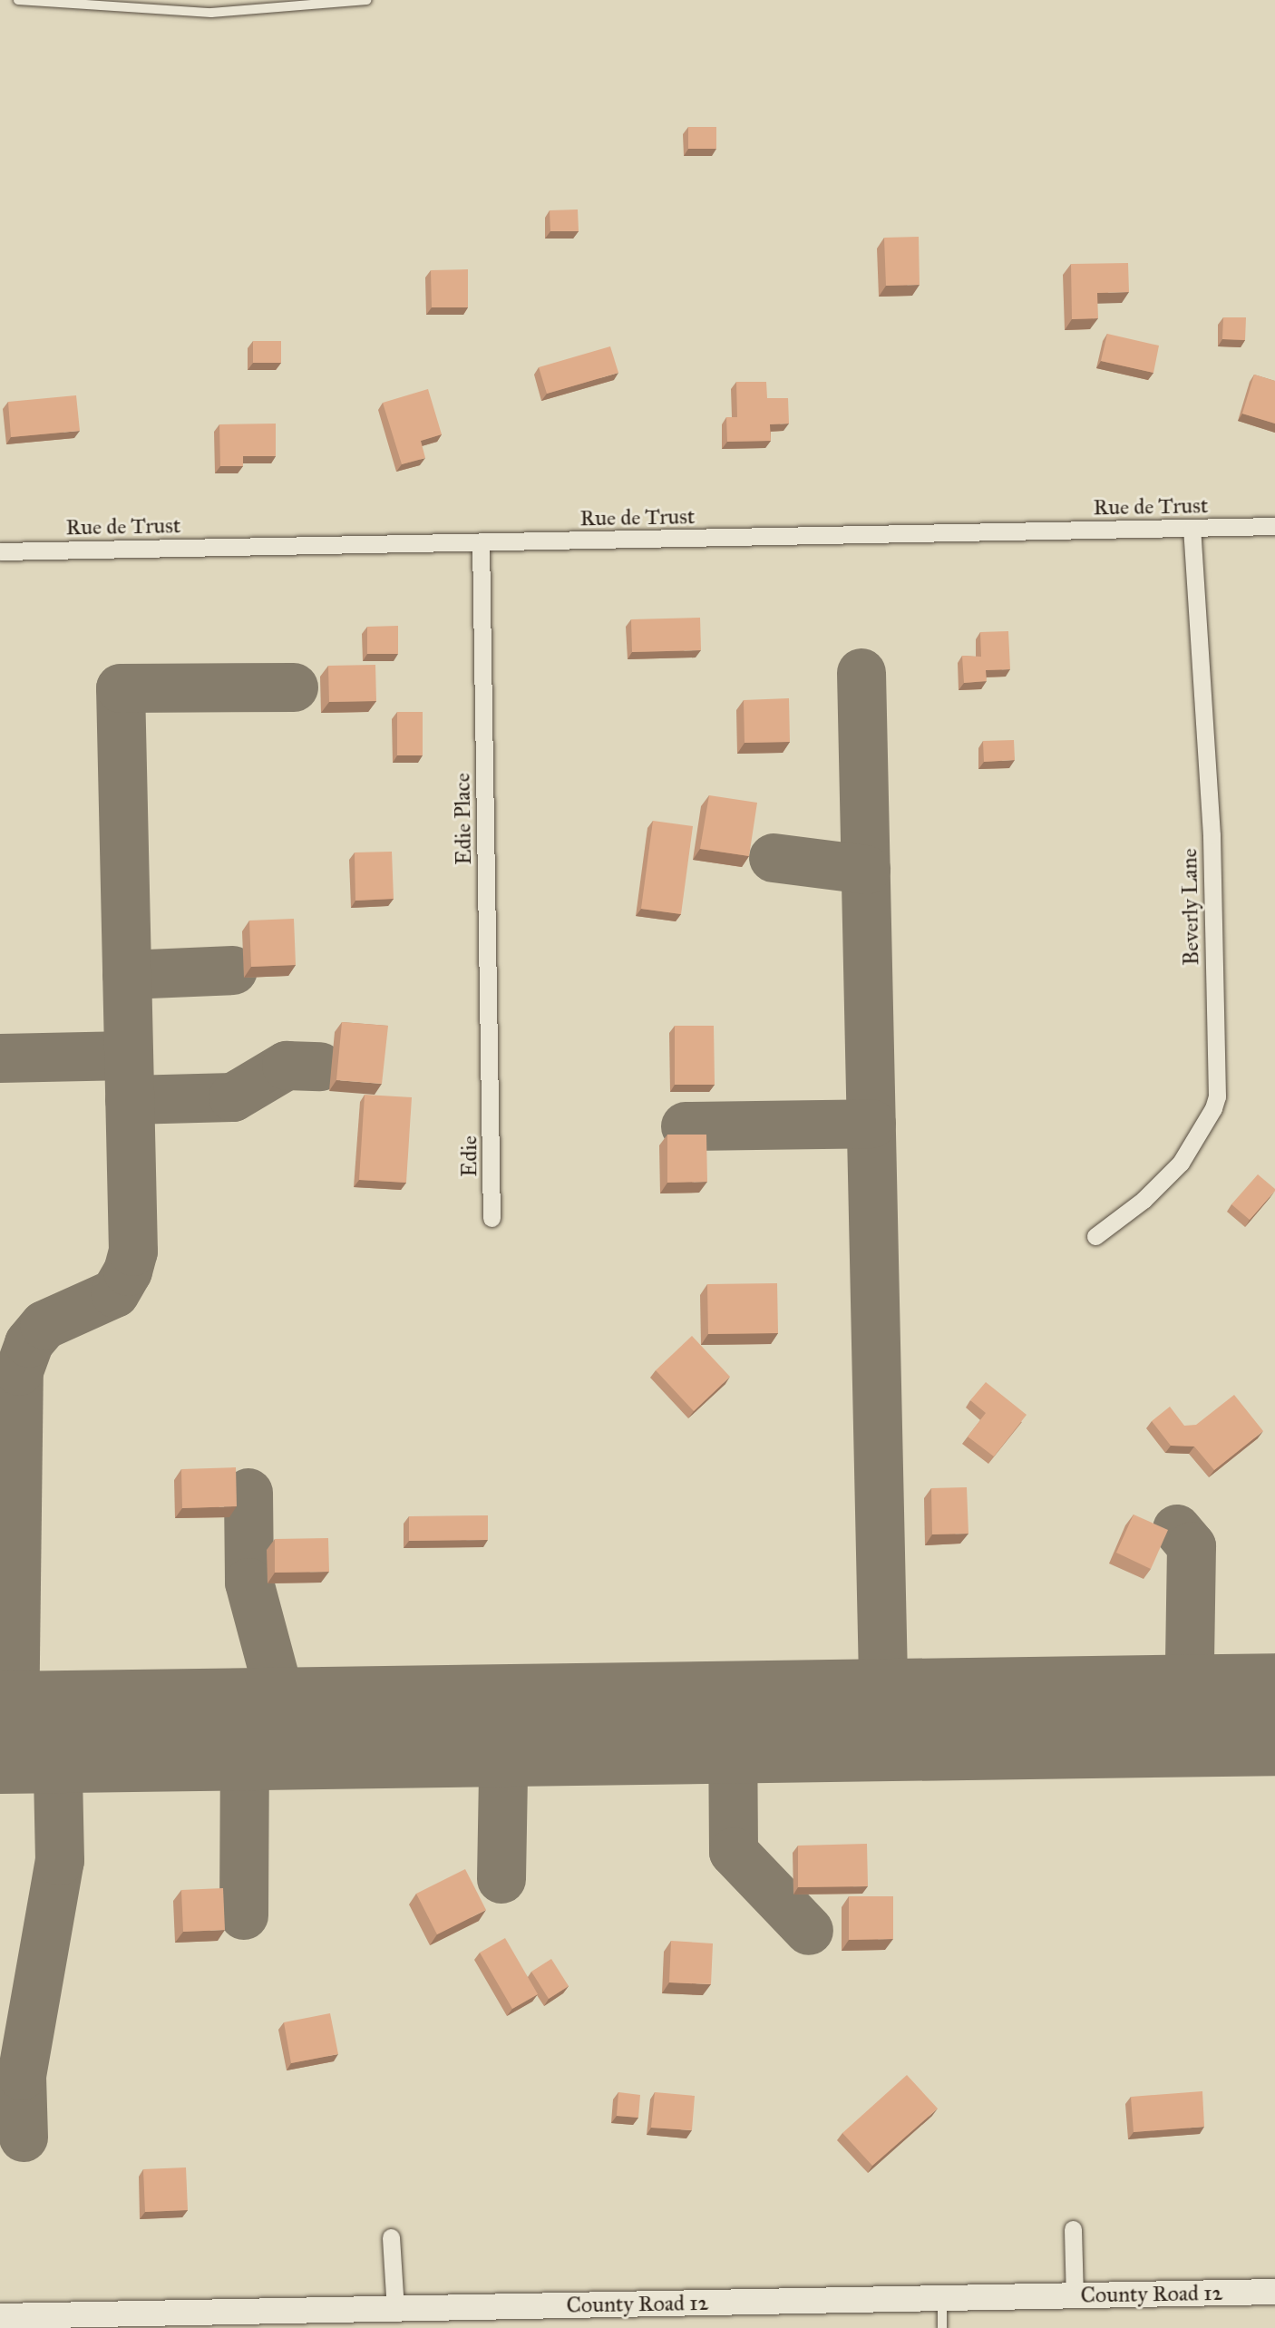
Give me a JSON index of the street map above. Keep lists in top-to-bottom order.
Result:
{
  "streets": {
    "street": [
      "Rue de Trust",
      "Edie Place",
      "Beverly Lane",
      "Edie",
      "County Road 12"
    ]
  },
  "crossings": [
    ["Rue de Trust", "Edie Place"],
    ["Rue de Trust", "Beverly Lane"],
    ["Edie Place", "Edie"]
  ]
}
